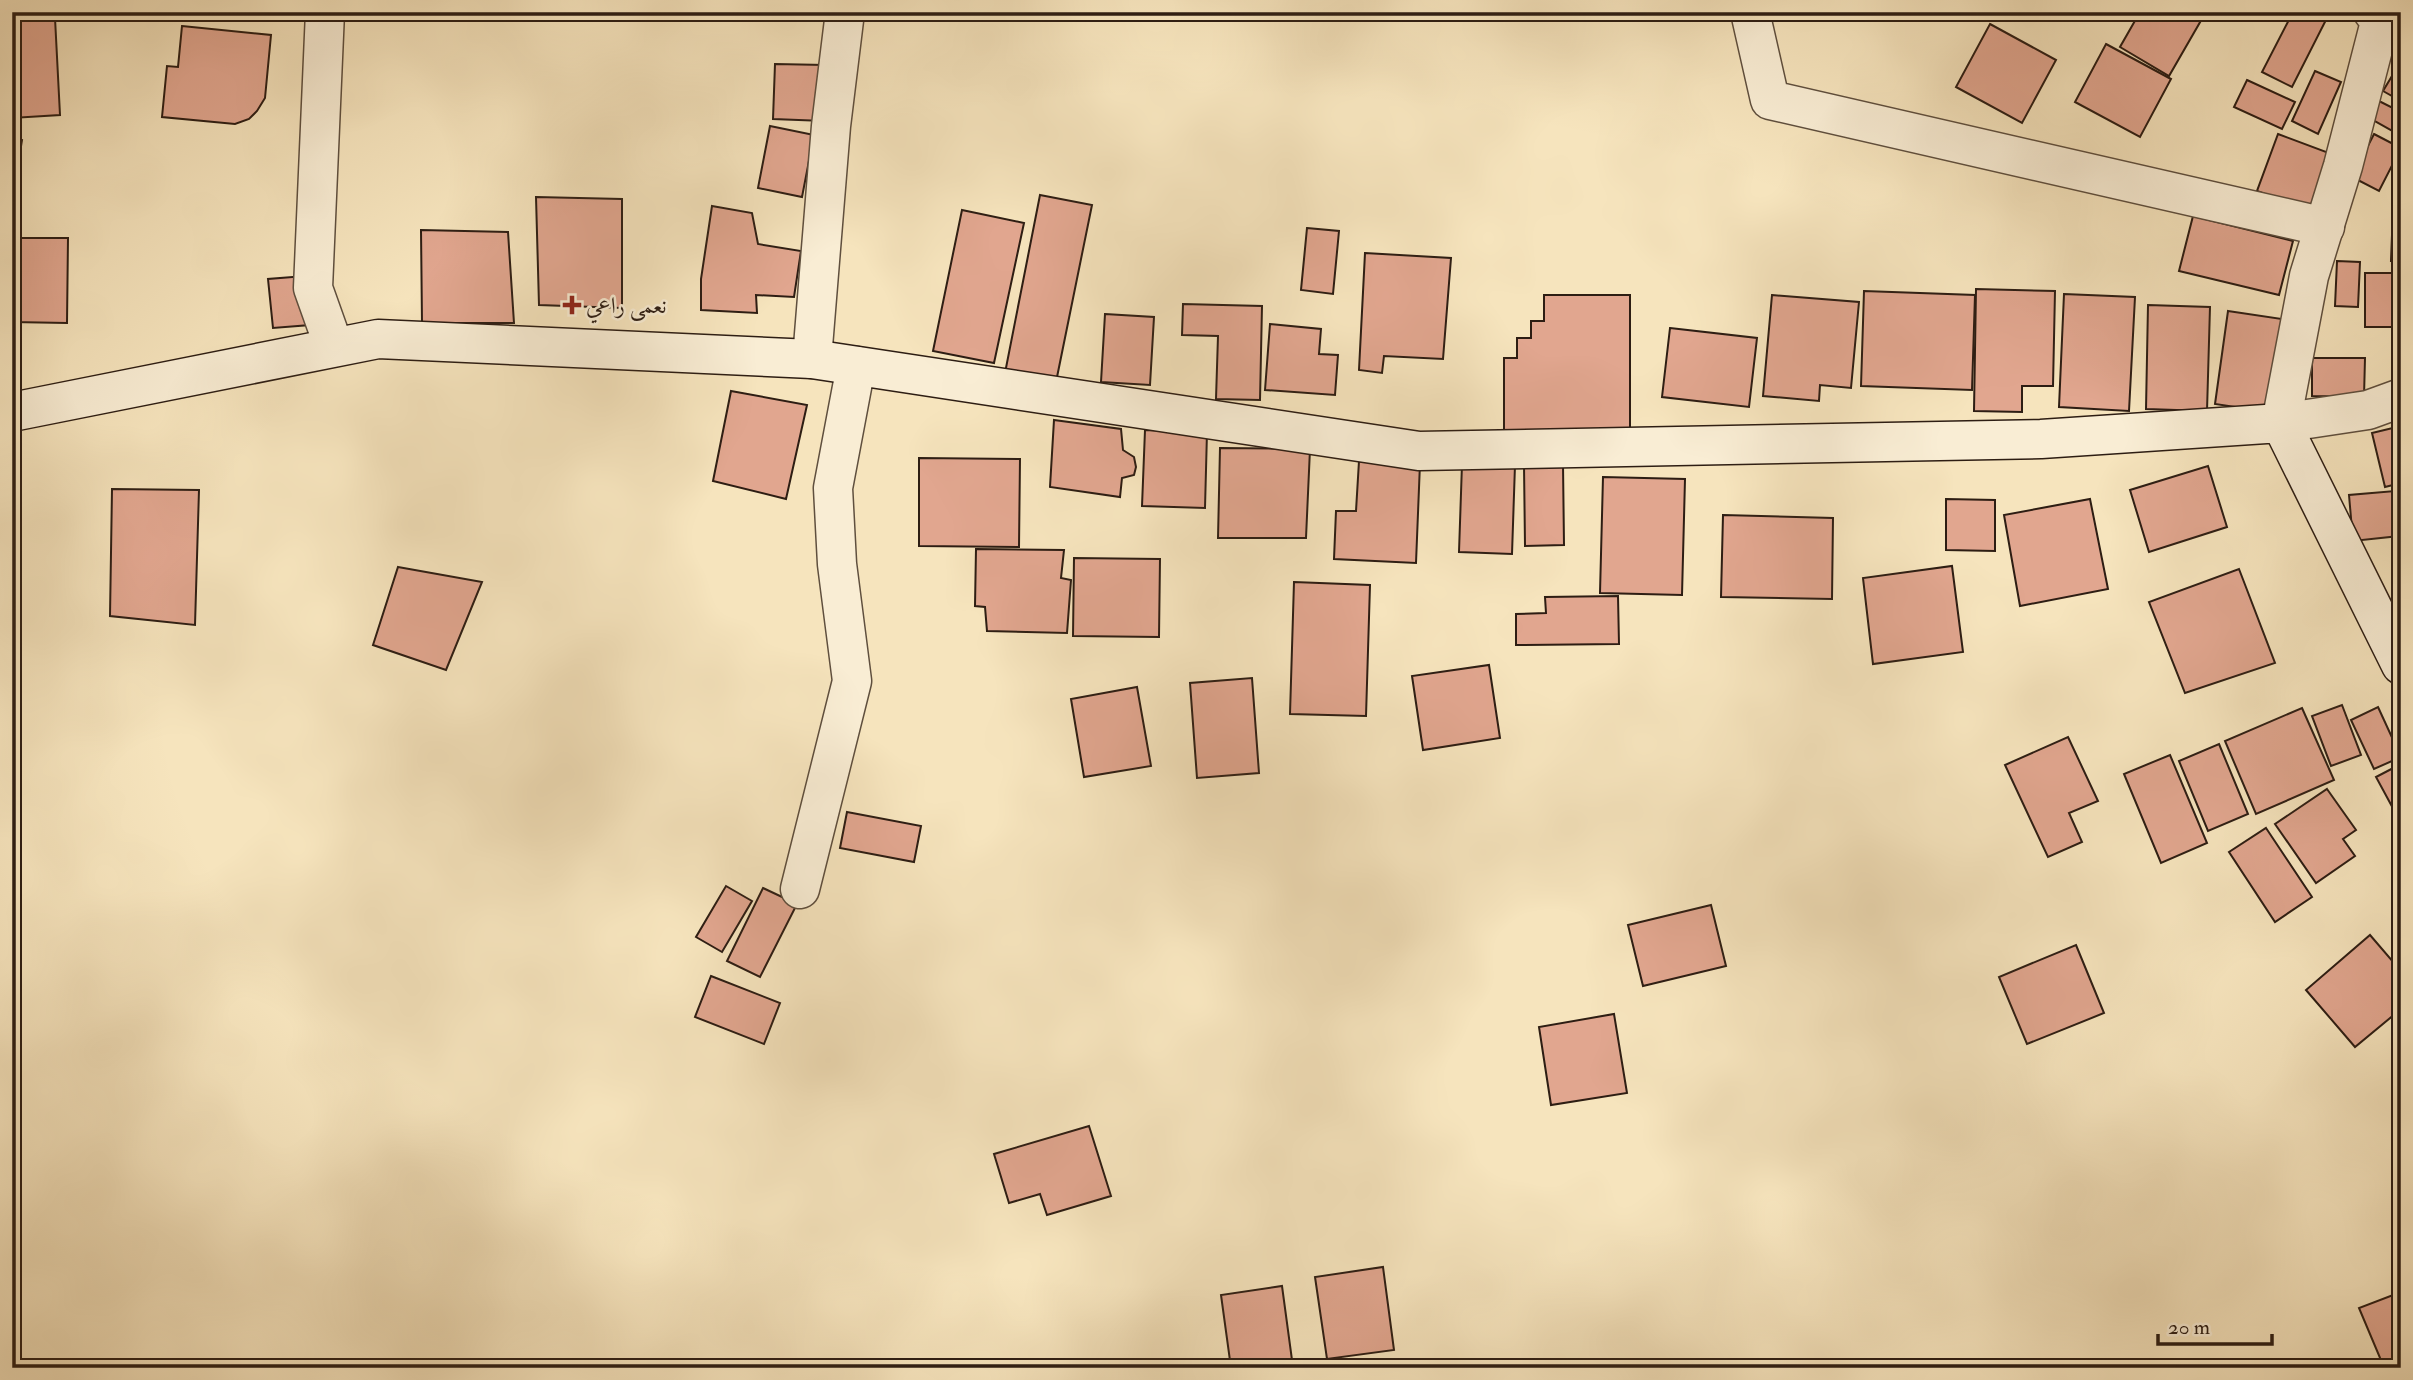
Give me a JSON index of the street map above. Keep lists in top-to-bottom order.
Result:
{
  "places": {
    "health": ["نعمى راعي"]
  },
  "scale_bar": "20 m"
}
